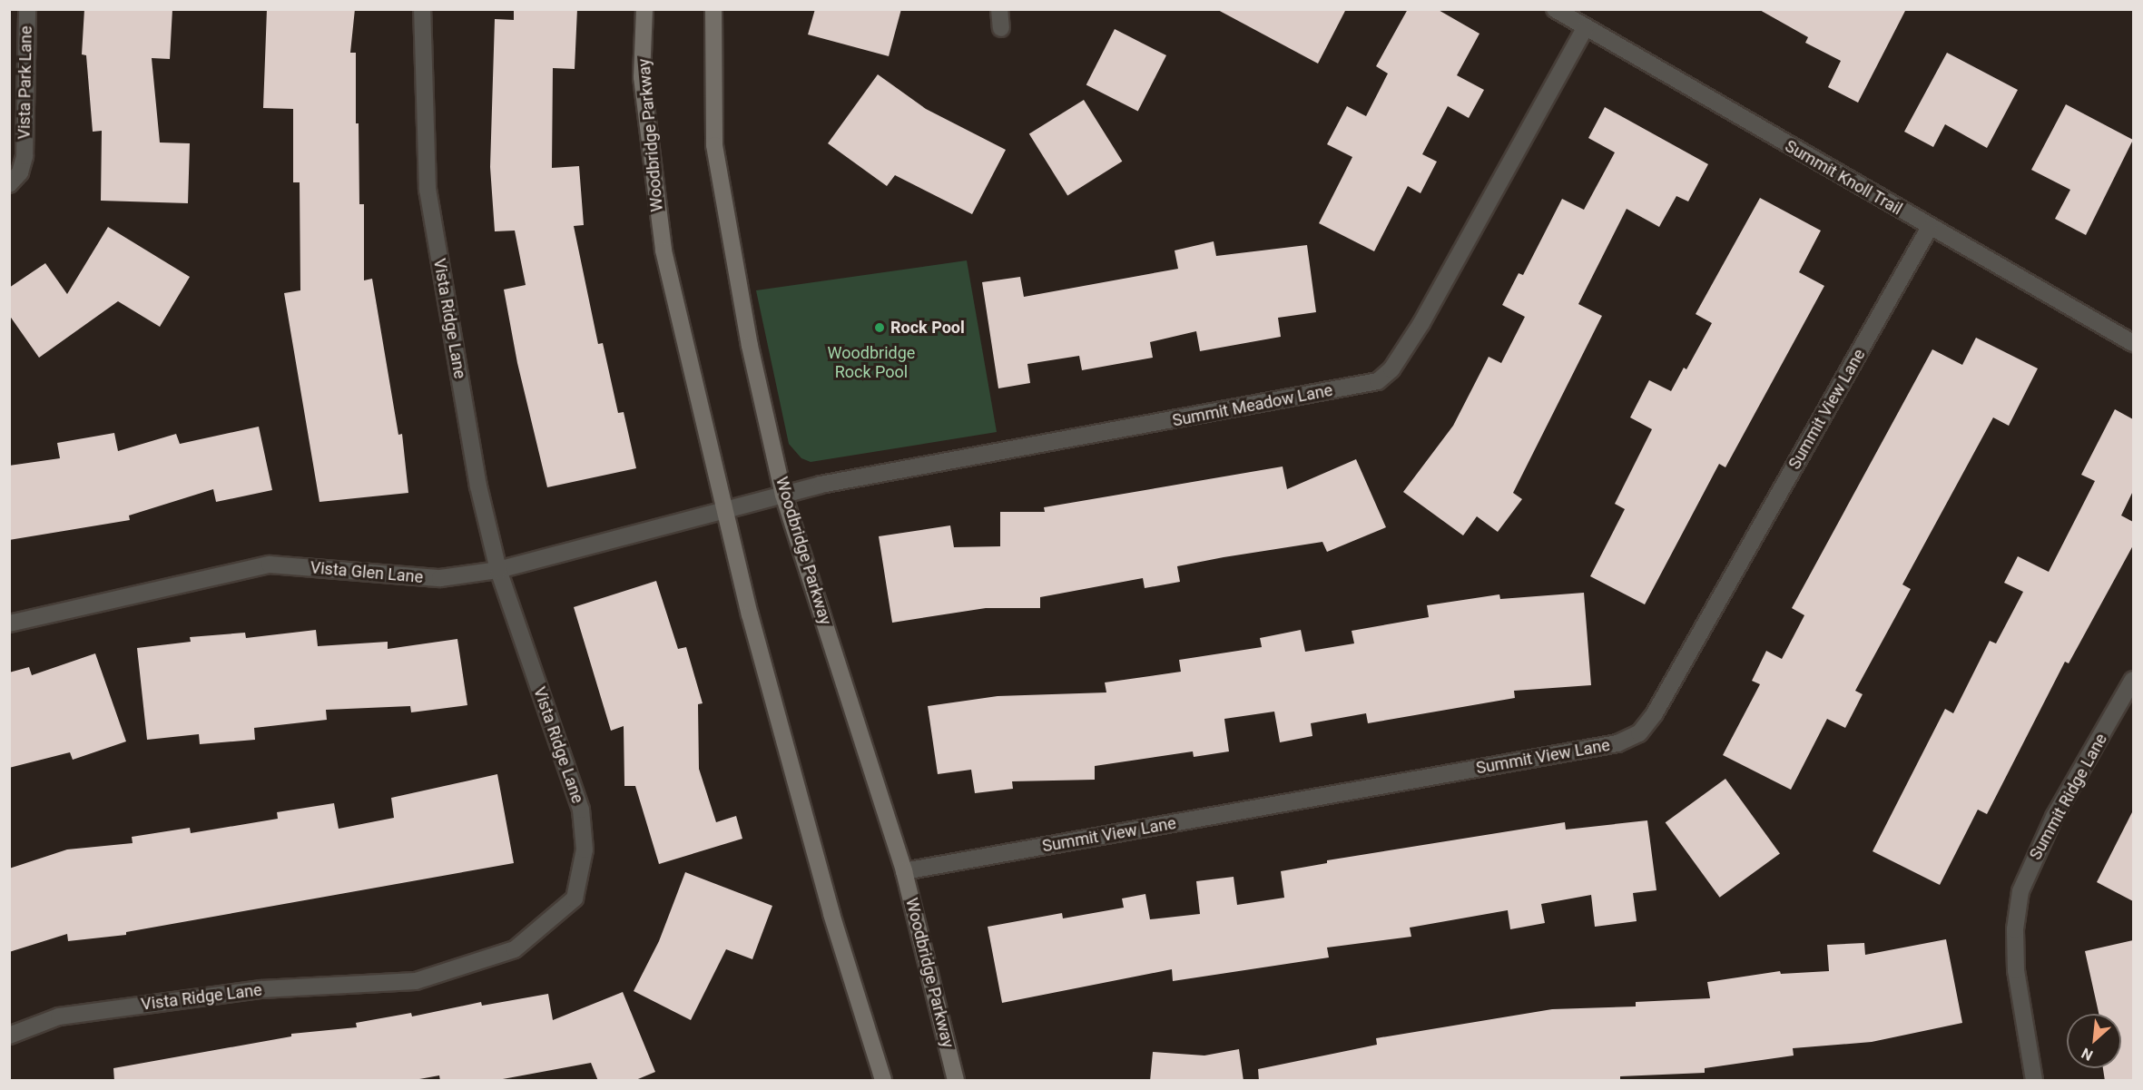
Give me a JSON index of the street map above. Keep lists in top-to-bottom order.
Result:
{
  "streets": {
    "main road": ["Woodbridge Parkway"],
    "street": [
      "Vista Park Lane",
      "Summit Knoll Trail",
      "Vista Ridge Lane",
      "Summit Meadow Lane",
      "Summit View Lane",
      "Vista Glen Lane",
      "Summit Ridge Lane"
    ]
  },
  "crossings": [
    ["Woodbridge Parkway", "Summit Meadow Lane"],
    ["Woodbridge Parkway", "Summit View Lane"],
    ["Woodbridge Parkway", "Vista Glen Lane"],
    ["Summit Knoll Trail", "Summit Meadow Lane"],
    ["Summit Knoll Trail", "Summit View Lane"],
    ["Vista Ridge Lane", "Vista Glen Lane"],
    ["Summit Meadow Lane", "Vista Glen Lane"]
  ],
  "parks": ["Woodbridge Rock Pool"],
  "places": ["Rock Pool"],
  "north": "bottom left"
}
